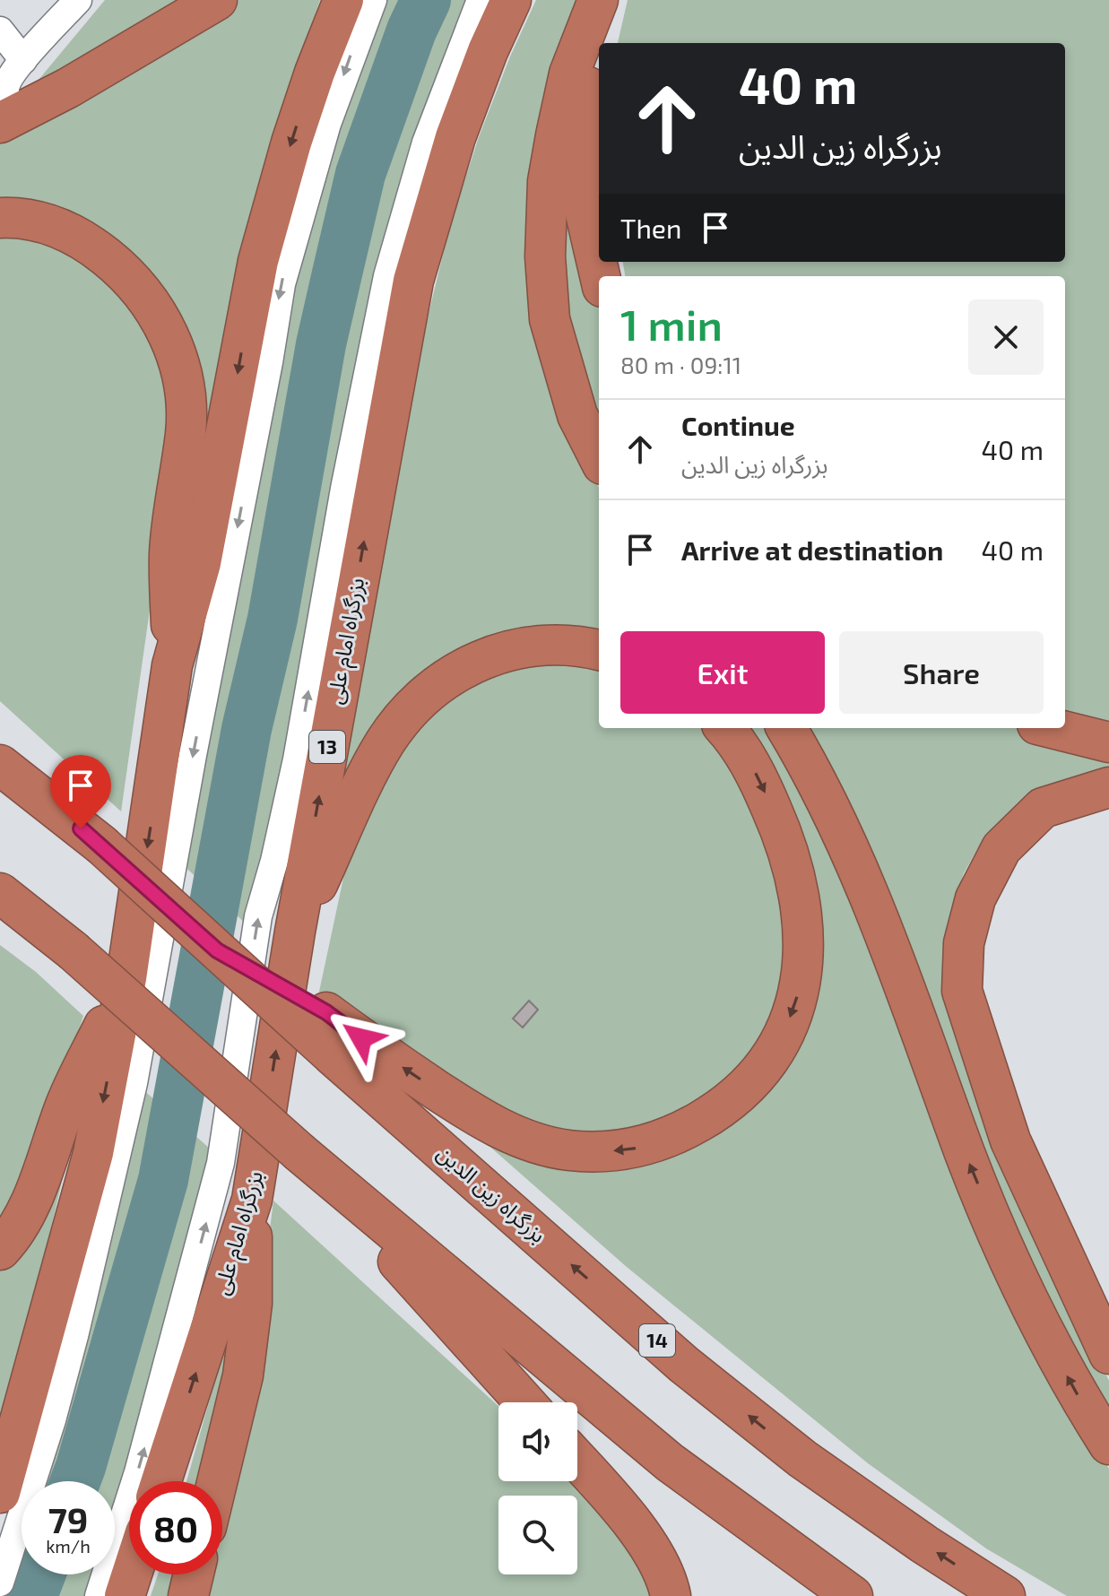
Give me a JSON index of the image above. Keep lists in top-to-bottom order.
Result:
{
  "streets": {
    "highway": [
      "بزرگراه امام علی",
      "13",
      "بزرگراه زین الدین",
      "14"
    ]
  },
  "page": {
    "turn": ["40 m", "بزرگراه زین الدین"],
    "then": "Then",
    "heading": ["1 min", "80 m · 09:11"],
    "list": [
      {
        "name": "Continue",
        "note": "بزرگراه زین الدین",
        "value": "40 m"
      },
      {
        "name": "Arrive at destination",
        "value": "40 m"
      }
    ],
    "buttons": ["Exit", "Share"],
    "speed": "79 km/h",
    "limit": "80"
  }
}
